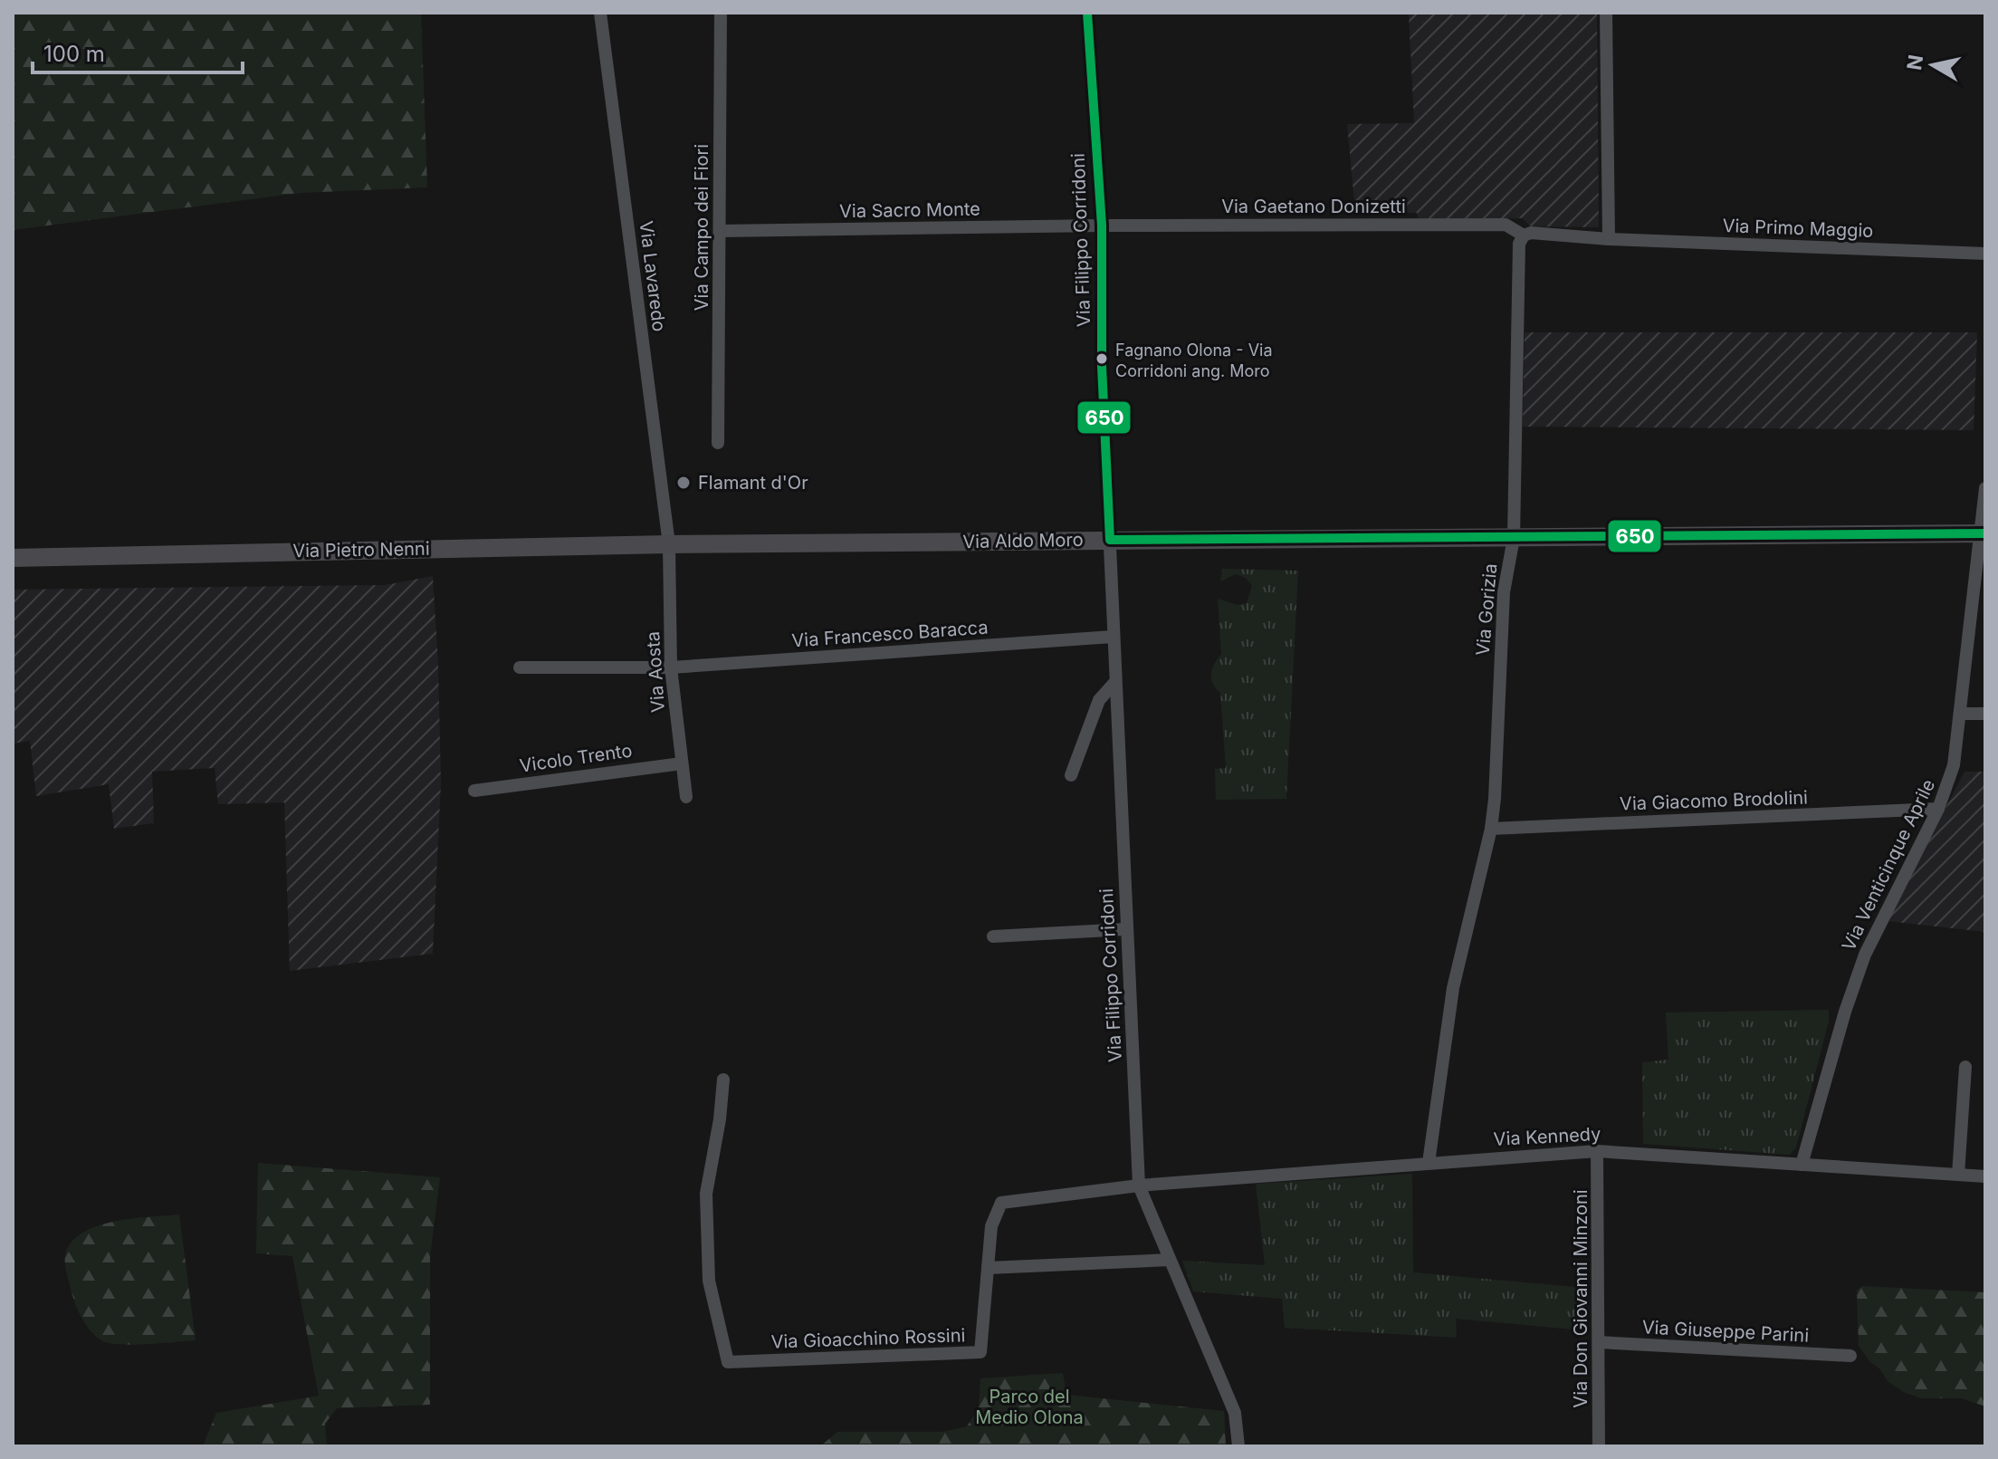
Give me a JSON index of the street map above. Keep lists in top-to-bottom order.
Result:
{
  "streets": {
    "main road": ["Via Aldo Moro", "Via Pietro Nenni"],
    "street": [
      "Via Gaetano Donizetti",
      "Via Sacro Monte",
      "Via Campo dei Fiori",
      "Via Primo Maggio",
      "Via Filippo Corridoni",
      "Via Lavaredo",
      "Via Gorizia",
      "Via Francesco Baracca",
      "Via Aosta",
      "Vicolo Trento",
      "Via Giacomo Brodolini",
      "Via Venticinque Aprile",
      "Via Kennedy",
      "Via Don Giovanni Minzoni",
      "Via Giuseppe Parini",
      "Via Gioacchino Rossini"
    ]
  },
  "crossings": [
    ["Via Gaetano Donizetti", "Via Sacro Monte"],
    ["Via Gaetano Donizetti", "Via Filippo Corridoni"],
    ["Via Gaetano Donizetti", "Via Gorizia"],
    ["Via Sacro Monte", "Via Campo dei Fiori"],
    ["Via Sacro Monte", "Via Filippo Corridoni"],
    ["Via Filippo Corridoni", "Via Aldo Moro"],
    ["Via Filippo Corridoni", "Via Francesco Baracca"],
    ["Via Filippo Corridoni", "Via Kennedy"],
    ["Via Filippo Corridoni", "Via Gioacchino Rossini"],
    ["Via Lavaredo", "Via Aldo Moro"],
    ["Via Lavaredo", "Via Pietro Nenni"],
    ["Via Lavaredo", "Via Aosta"],
    ["Via Aldo Moro", "Via Pietro Nenni"],
    ["Via Aldo Moro", "Via Gorizia"],
    ["Via Aldo Moro", "Via Aosta"],
    ["Via Aldo Moro", "Via Venticinque Aprile"],
    ["Via Pietro Nenni", "Via Aosta"],
    ["Via Gorizia", "Via Giacomo Brodolini"],
    ["Via Gorizia", "Via Kennedy"],
    ["Via Francesco Baracca", "Via Aosta"],
    ["Via Aosta", "Vicolo Trento"],
    ["Via Giacomo Brodolini", "Via Venticinque Aprile"],
    ["Via Venticinque Aprile", "Via Kennedy"],
    ["Via Kennedy", "Via Don Giovanni Minzoni"],
    ["Via Kennedy", "Via Gioacchino Rossini"],
    ["Via Don Giovanni Minzoni", "Via Giuseppe Parini"]
  ],
  "parks": ["Parco del Medio Olona"],
  "places": ["Fagnano Olona - Via Corridoni ang. Moro", "Flamant d'Or"],
  "lines": ["transit line 650"],
  "scale_bar": "100 m",
  "north": "left"
}
